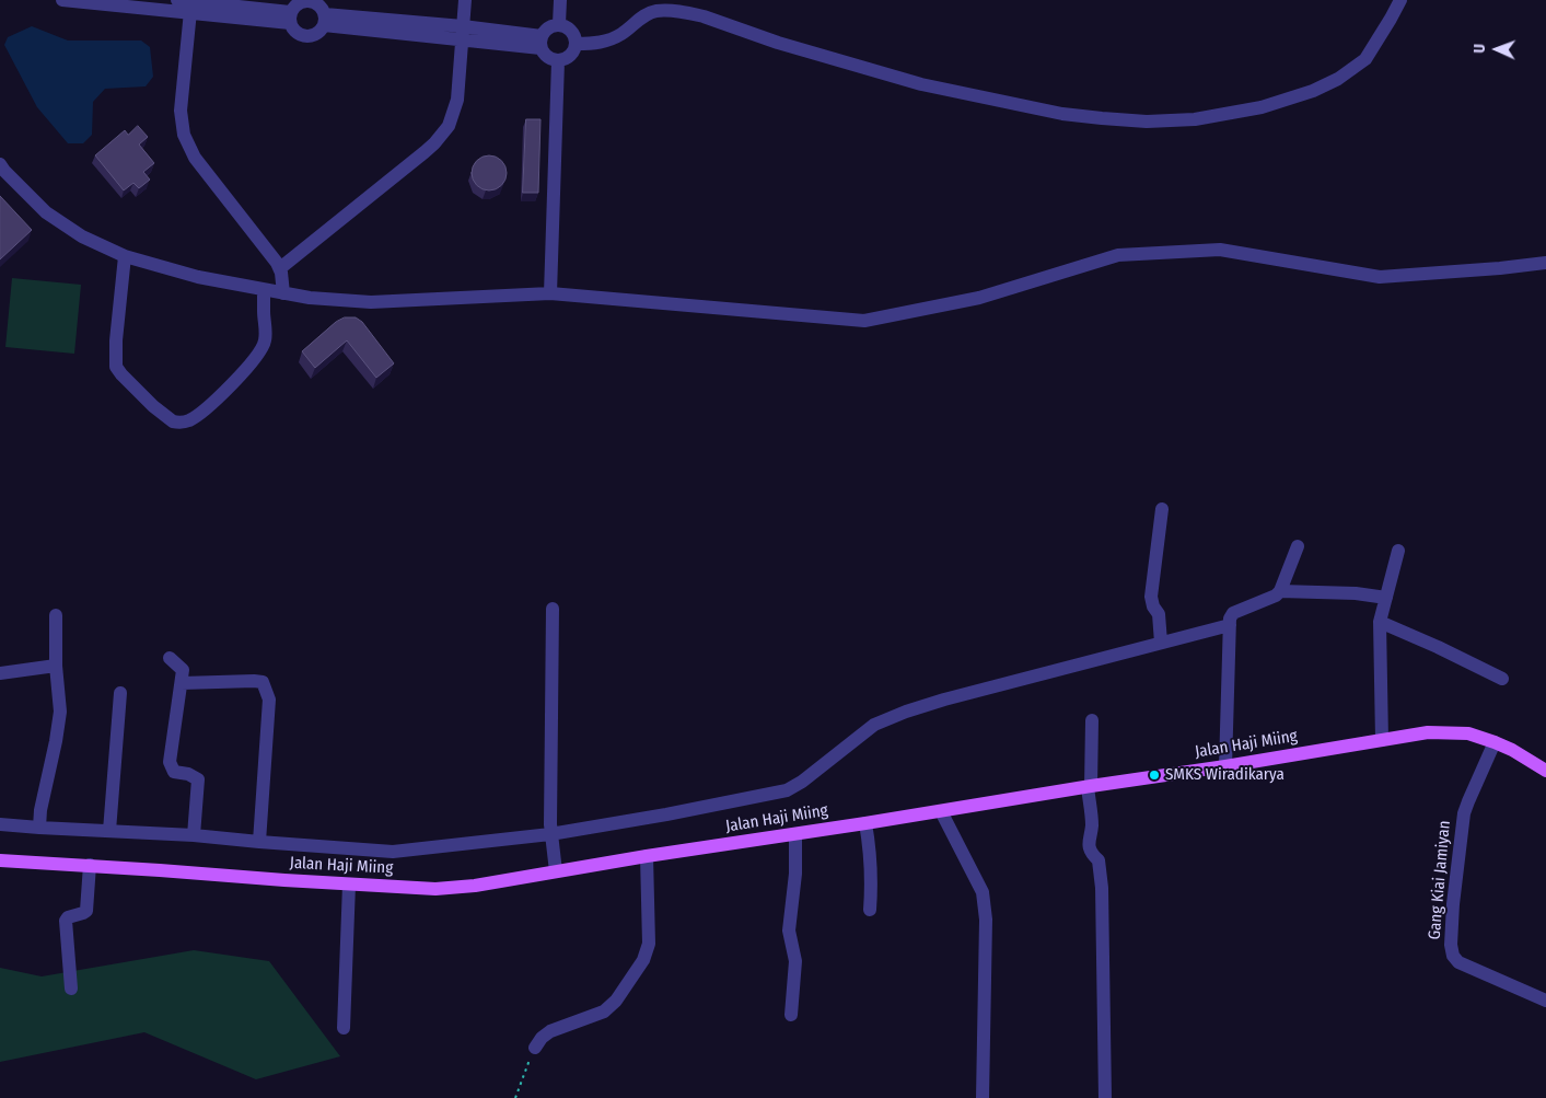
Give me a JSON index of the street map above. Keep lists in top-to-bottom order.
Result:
{
  "streets": {
    "main road": ["Jalan Haji Miing"],
    "street": ["Gang Kiai Jamiyan"]
  },
  "crossings": [
    ["Jalan Haji Miing", "Gang Kiai Jamiyan"]
  ],
  "places": ["SMKS Wiradikarya"],
  "north": "left"
}
